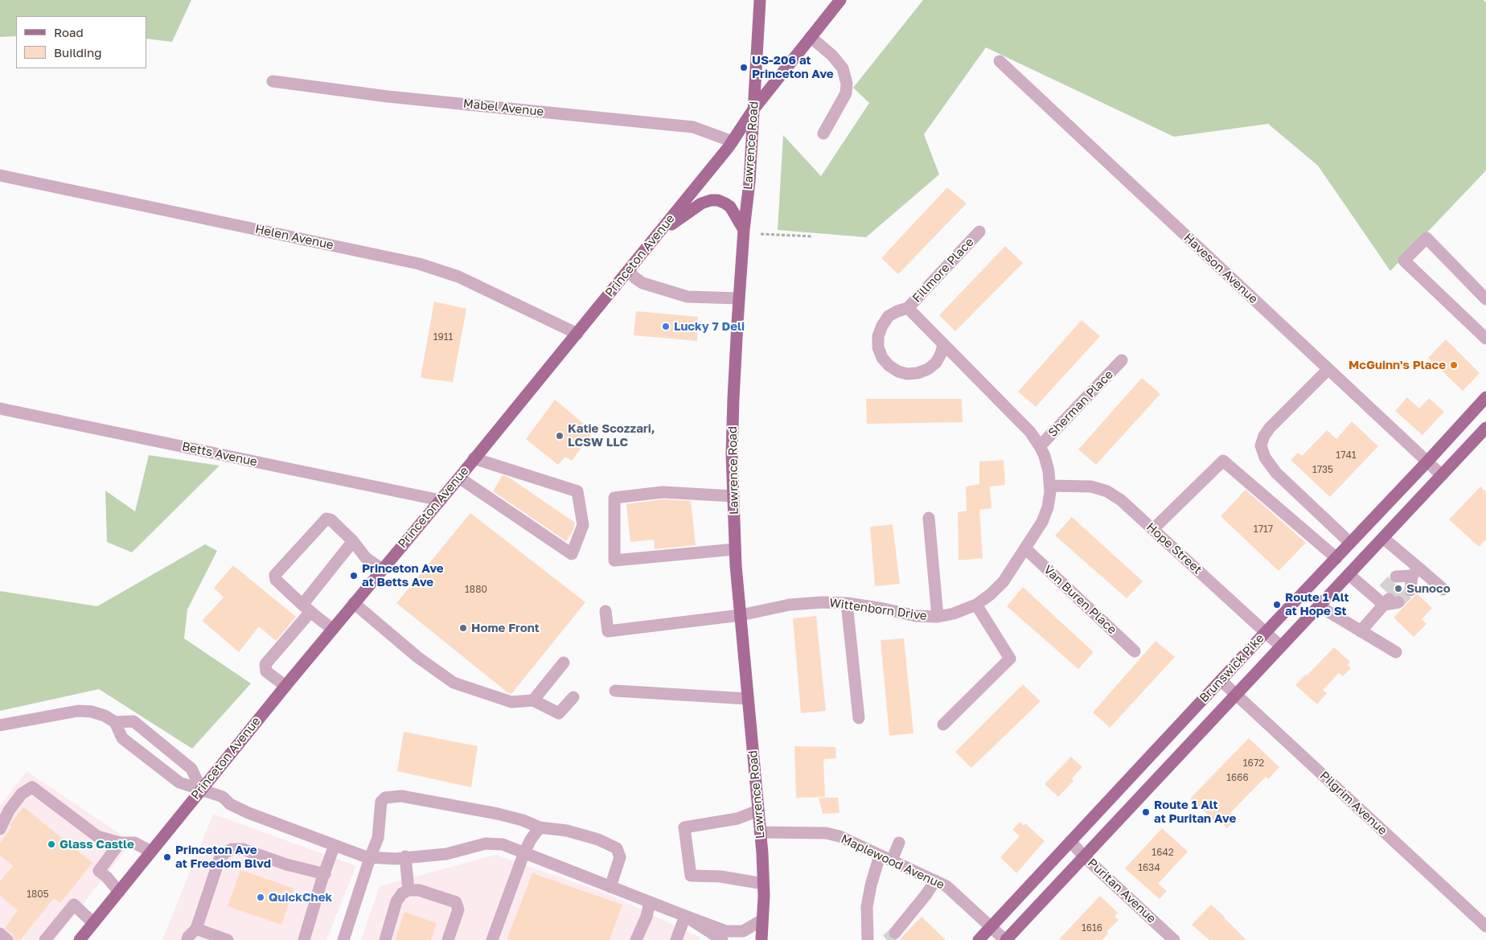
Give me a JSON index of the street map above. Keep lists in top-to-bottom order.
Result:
{
  "streets": {
    "main road": ["Lawrence Road", "Princeton Avenue", "Brunswick Pike"],
    "street": [
      "Mabel Avenue",
      "Helen Avenue",
      "Haveson Avenue",
      "Fillmore Place",
      "Sherman Place",
      "Betts Avenue",
      "Hope Street",
      "Van Buren Place",
      "Wittenborn Drive",
      "Pilgrim Avenue",
      "Maplewood Avenue",
      "Puritan Avenue"
    ]
  },
  "crossings": [
    ["Mabel Avenue", "Princeton Avenue"],
    ["Lawrence Road", "Princeton Avenue"],
    ["Lawrence Road", "Wittenborn Drive"],
    ["Lawrence Road", "Maplewood Avenue"],
    ["Helen Avenue", "Princeton Avenue"],
    ["Princeton Avenue", "Betts Avenue"],
    ["Haveson Avenue", "Brunswick Pike"],
    ["Fillmore Place", "Wittenborn Drive"],
    ["Sherman Place", "Wittenborn Drive"],
    ["Hope Street", "Wittenborn Drive"],
    ["Hope Street", "Brunswick Pike"],
    ["Van Buren Place", "Wittenborn Drive"],
    ["Brunswick Pike", "Pilgrim Avenue"],
    ["Brunswick Pike", "Maplewood Avenue"],
    ["Brunswick Pike", "Puritan Avenue"]
  ],
  "places": [
    "US-206 at Princeton Ave",
    "Lucky 7 Deli",
    "McGuinn's Place",
    "Katie Scozzari, LCSW LLC",
    "Princeton Ave at Betts Ave",
    "Sunoco",
    "Route 1 Alt at Hope St",
    "Home Front",
    "Route 1 Alt at Puritan Ave",
    "Glass Castle",
    "Princeton Ave at Freedom Blvd",
    "QuickChek"
  ],
  "house_numbers": [
    "1911",
    "1741",
    "1735",
    "1717",
    "1880",
    "1672",
    "1666",
    "1642",
    "1634",
    "1805",
    "1616"
  ],
  "legend": ["Road", "Building"]
}
